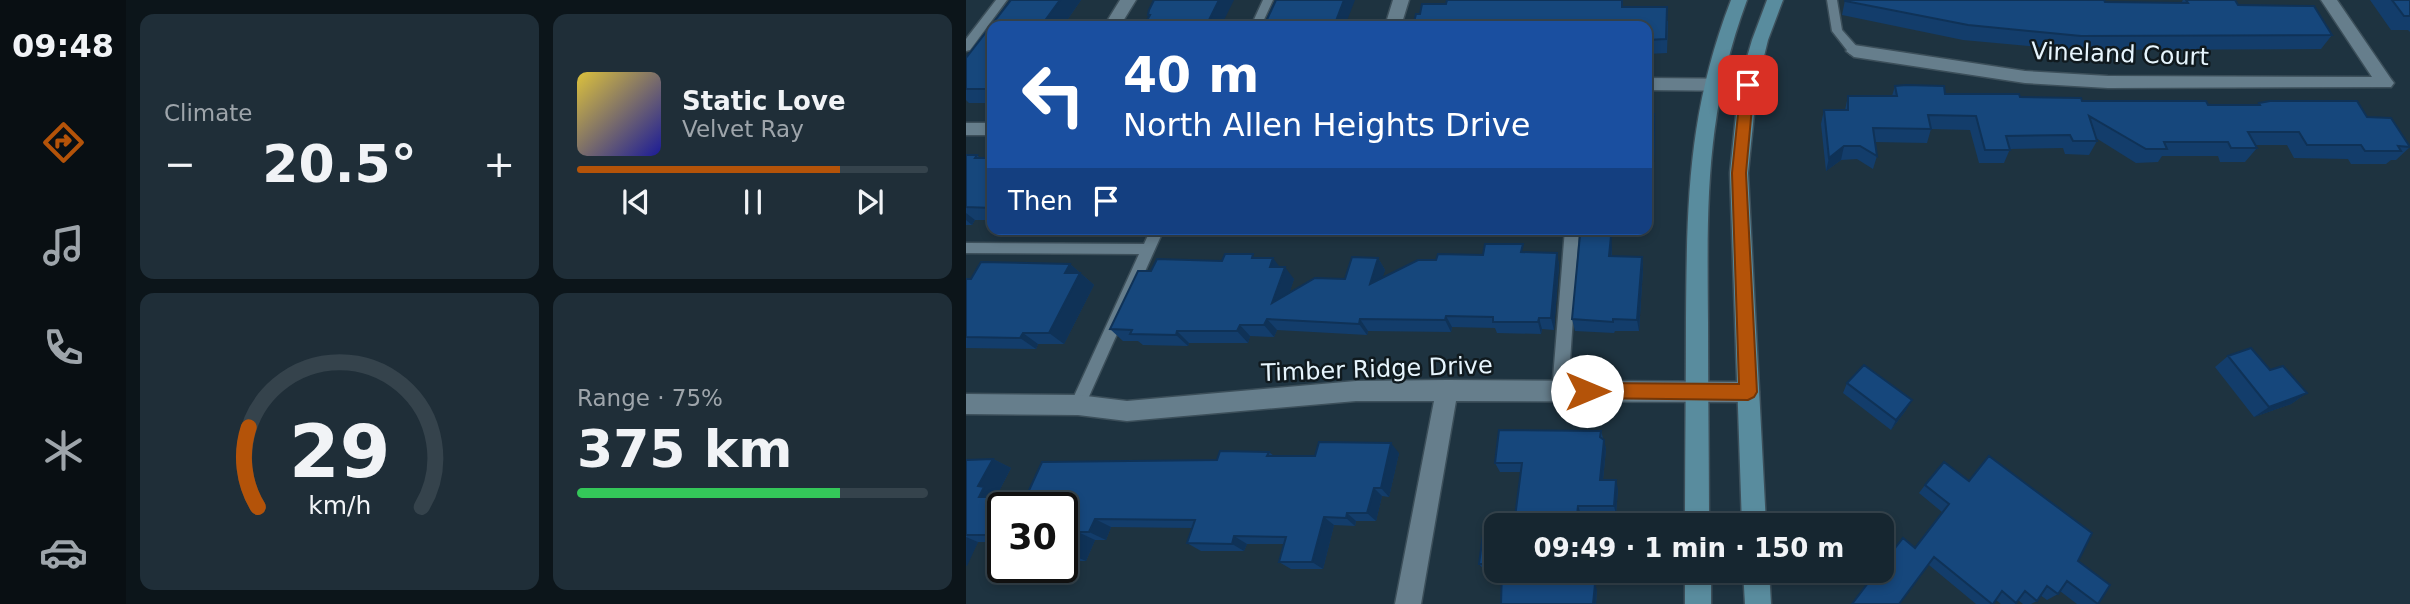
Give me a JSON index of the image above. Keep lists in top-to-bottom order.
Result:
{
  "streets": {
    "street": ["Vineland Court", "Timber Ridge Drive"]
  },
  "page": {
    "tabs": "09:48",
    "tile": [
      "Climate",
      ["Range · 75%", "375 km"]
    ],
    "turn": ["40 m", "North Allen Heights Drive"],
    "song": ["Static Love", "Velvet Ray"],
    "heat": ["−", "20.5°", "+"],
    "then": "Then",
    "limit": "30",
    "trip": "09:49 · 1 min · 150 m",
    "gauge": ["29", "km/h"]
  }
}
